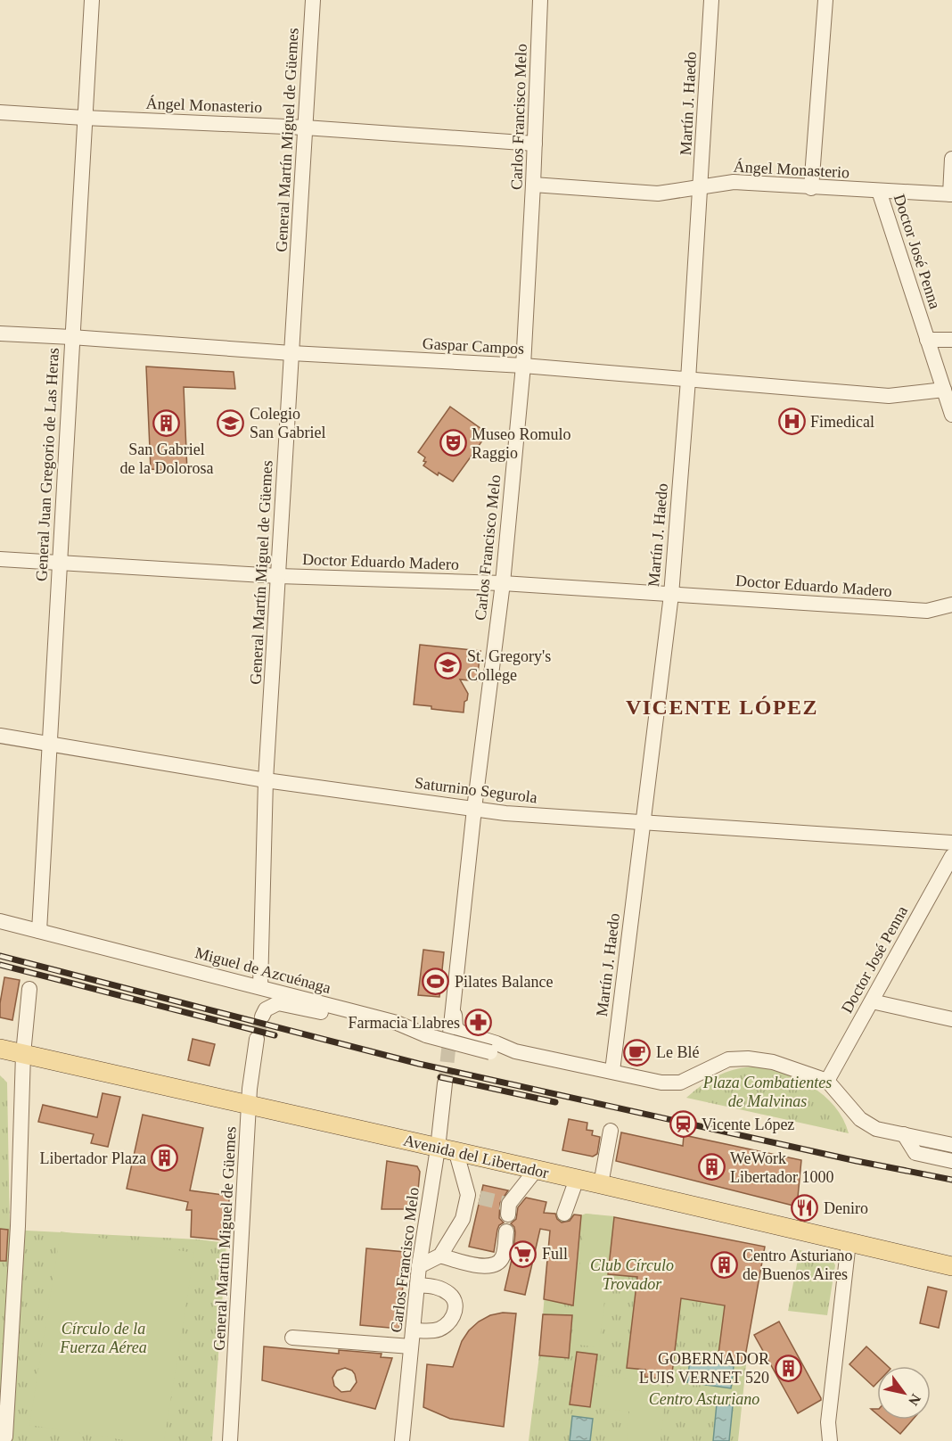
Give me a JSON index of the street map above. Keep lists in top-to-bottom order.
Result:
{
  "streets": {
    "main road": ["Avenida del Libertador"],
    "street": [
      "Martín J. Haedo",
      "Ángel Monasterio",
      "Carlos Francisco Melo",
      "General Martín Miguel de Güemes",
      "Doctor José Penna",
      "Gaspar Campos",
      "General Juan Gregorio de Las Heras",
      "Doctor Eduardo Madero",
      "Saturnino Segurola",
      "Miguel de Azcuénaga"
    ]
  },
  "crossings": [
    ["Martín J. Haedo", "Ángel Monasterio"],
    ["Martín J. Haedo", "Gaspar Campos"],
    ["Martín J. Haedo", "Doctor Eduardo Madero"],
    ["Martín J. Haedo", "Saturnino Segurola"],
    ["Martín J. Haedo", "Miguel de Azcuénaga"],
    ["Ángel Monasterio", "Carlos Francisco Melo"],
    ["Ángel Monasterio", "General Martín Miguel de Güemes"],
    ["Ángel Monasterio", "Doctor José Penna"],
    ["Ángel Monasterio", "General Juan Gregorio de Las Heras"],
    ["Carlos Francisco Melo", "Gaspar Campos"],
    ["Carlos Francisco Melo", "Doctor Eduardo Madero"],
    ["Carlos Francisco Melo", "Saturnino Segurola"],
    ["Carlos Francisco Melo", "Miguel de Azcuénaga"],
    ["Carlos Francisco Melo", "Avenida del Libertador"],
    ["General Martín Miguel de Güemes", "Gaspar Campos"],
    ["General Martín Miguel de Güemes", "Doctor Eduardo Madero"],
    ["General Martín Miguel de Güemes", "Saturnino Segurola"],
    ["General Martín Miguel de Güemes", "Miguel de Azcuénaga"],
    ["General Martín Miguel de Güemes", "Avenida del Libertador"],
    ["Doctor José Penna", "Gaspar Campos"],
    ["Doctor José Penna", "Miguel de Azcuénaga"],
    ["Gaspar Campos", "General Juan Gregorio de Las Heras"],
    ["General Juan Gregorio de Las Heras", "Doctor Eduardo Madero"],
    ["General Juan Gregorio de Las Heras", "Saturnino Segurola"],
    ["General Juan Gregorio de Las Heras", "Miguel de Azcuénaga"]
  ],
  "districts": ["VICENTE LÓPEZ"],
  "parks": [
    "Plaza Combatientes de Malvinas",
    "Club Círculo Trovador",
    "Círculo de la Fuerza Aérea",
    "Centro Asturiano"
  ],
  "places": {
    "hospital": ["Fimedical"],
    "school or university": ["Colegio San Gabriel", "St. Gregory's College"],
    "building": [
      "San Gabriel de la Dolorosa",
      "Libertador Plaza",
      "WeWork Libertador 1000",
      "Centro Asturiano de Buenos Aires",
      "GOBERNADOR LUIS VERNET 520"
    ],
    "theatre": ["Museo Romulo Raggio"],
    "sports": ["Pilates Balance"],
    "pharmacy": ["Farmacia Llabres"],
    "cafe": ["Le Blé"],
    "station": ["Vicente López"],
    "restaurant": ["Deniro"],
    "supermarket": ["Full"]
  },
  "north": "bottom right"
}
